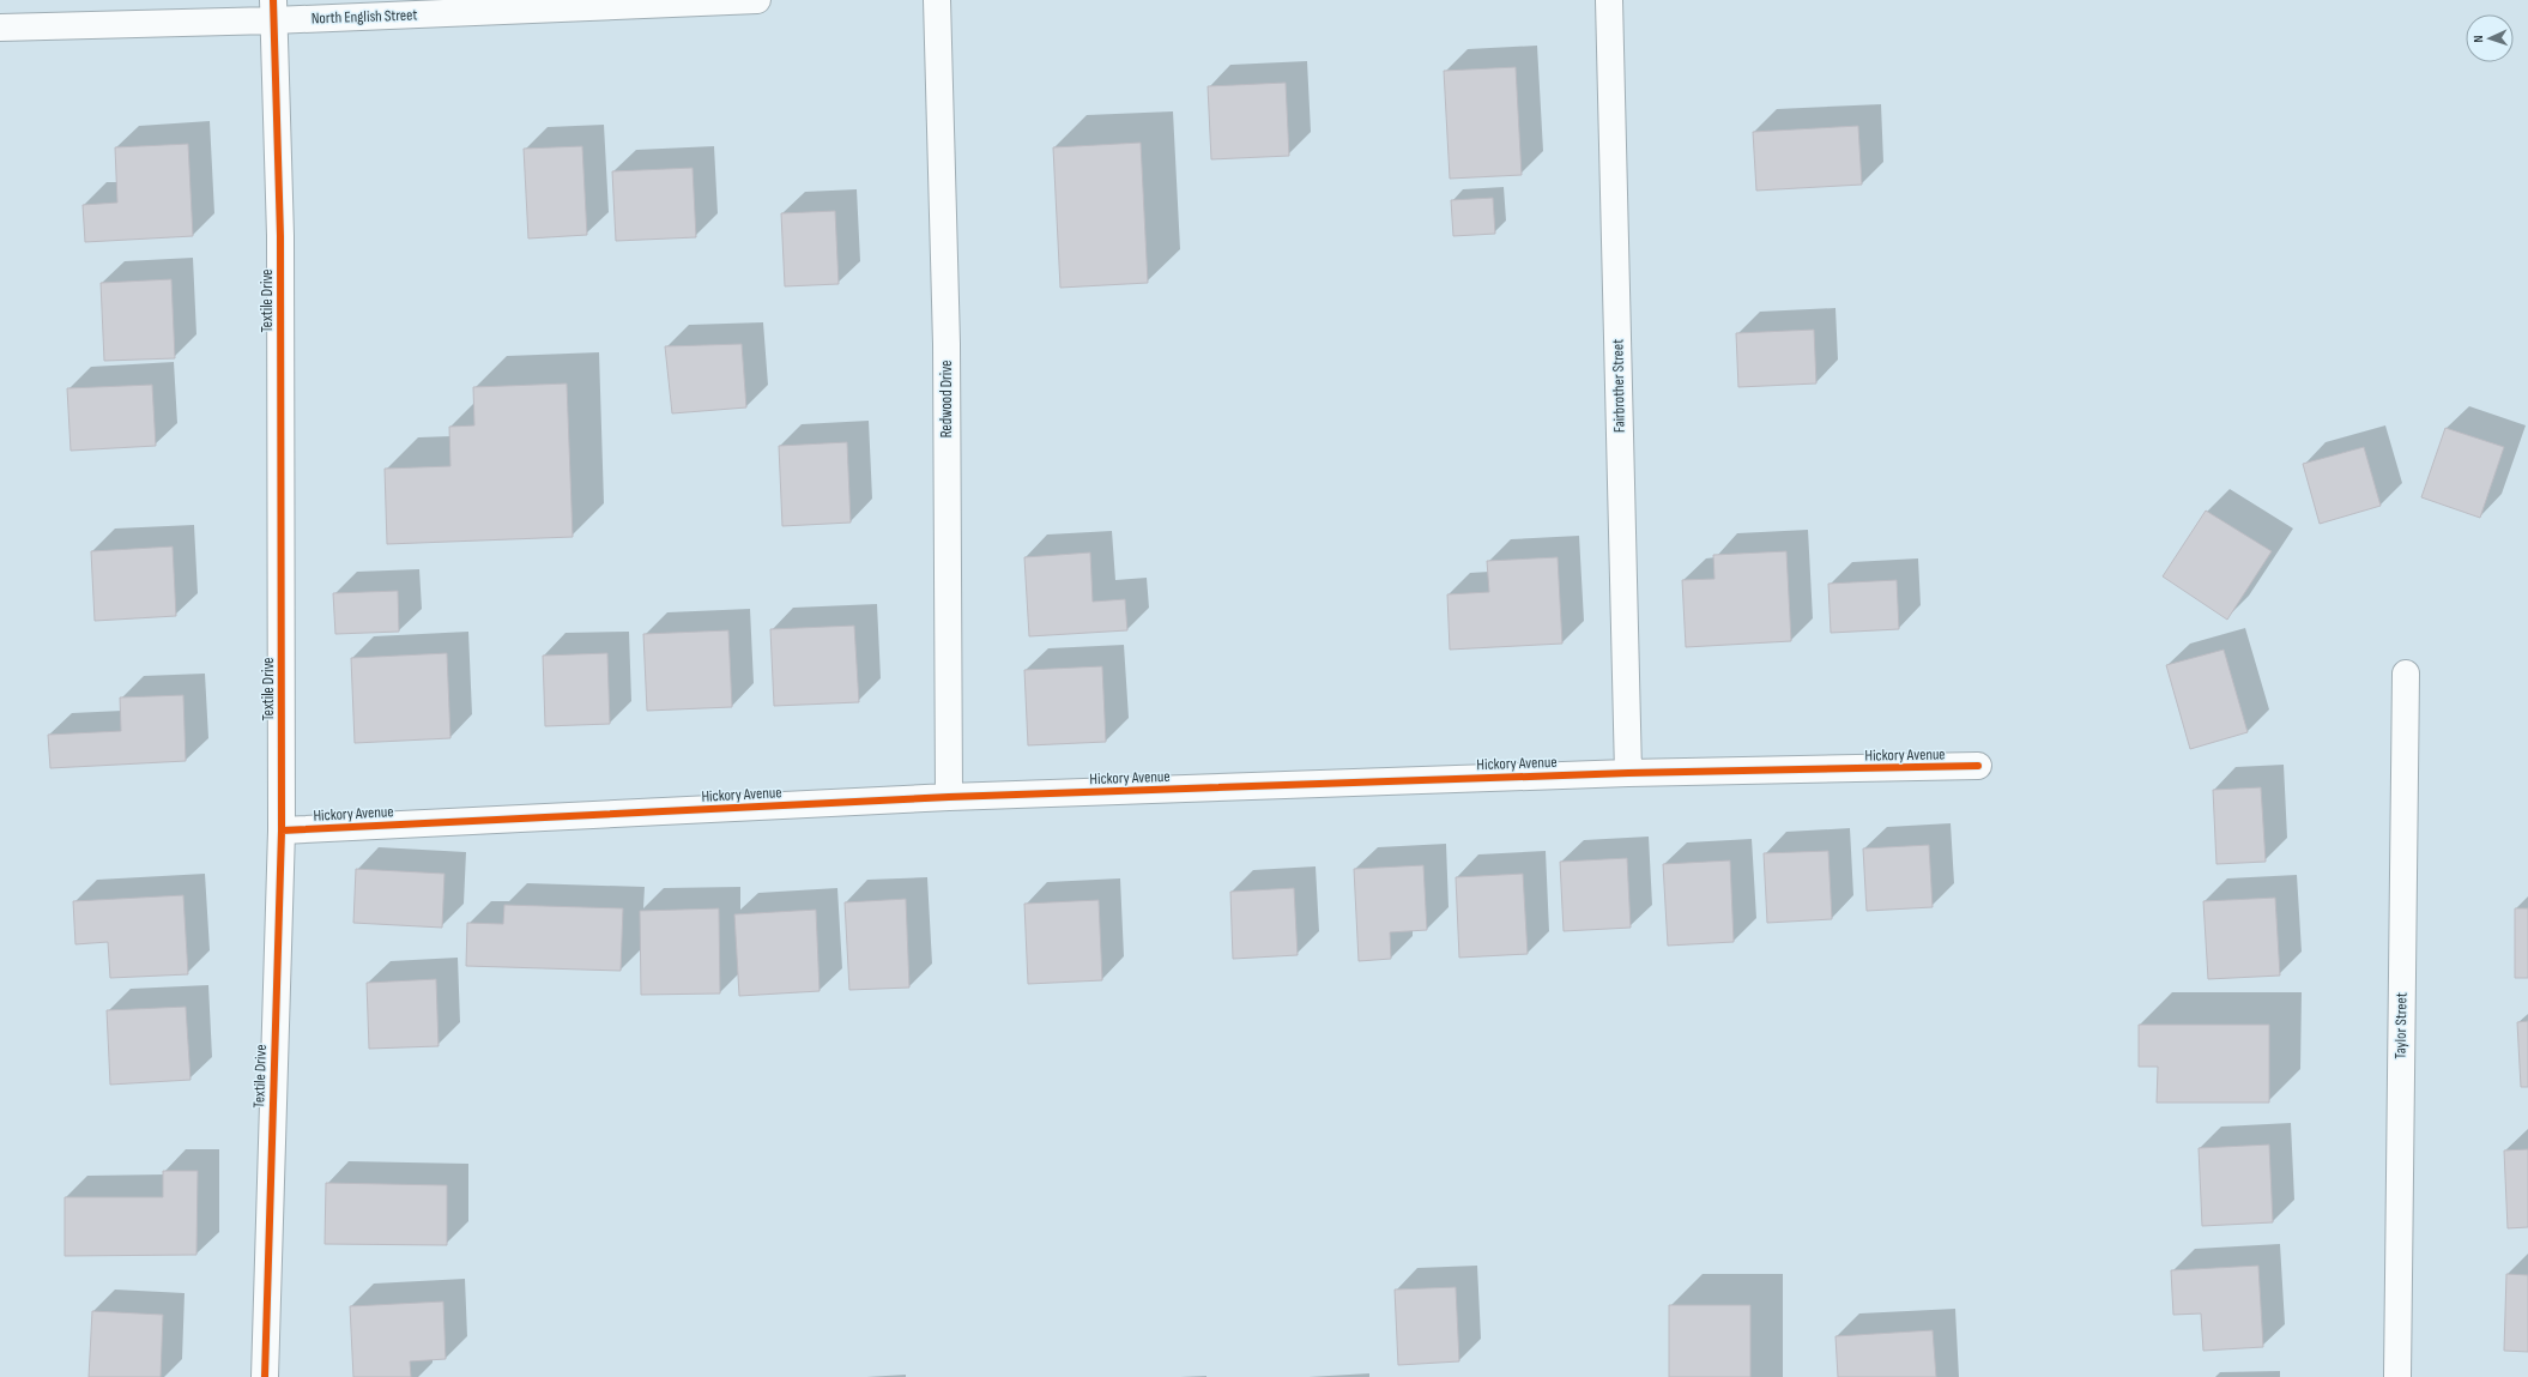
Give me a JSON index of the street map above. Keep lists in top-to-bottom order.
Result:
{
  "streets": {
    "street": [
      "North English Street",
      "Textile Drive",
      "Fairbrother Street",
      "Redwood Drive",
      "Hickory Avenue",
      "Taylor Street"
    ]
  },
  "crossings": [
    ["North English Street", "Textile Drive"],
    ["Textile Drive", "Hickory Avenue"],
    ["Fairbrother Street", "Hickory Avenue"],
    ["Redwood Drive", "Hickory Avenue"]
  ],
  "north": "left"
}
